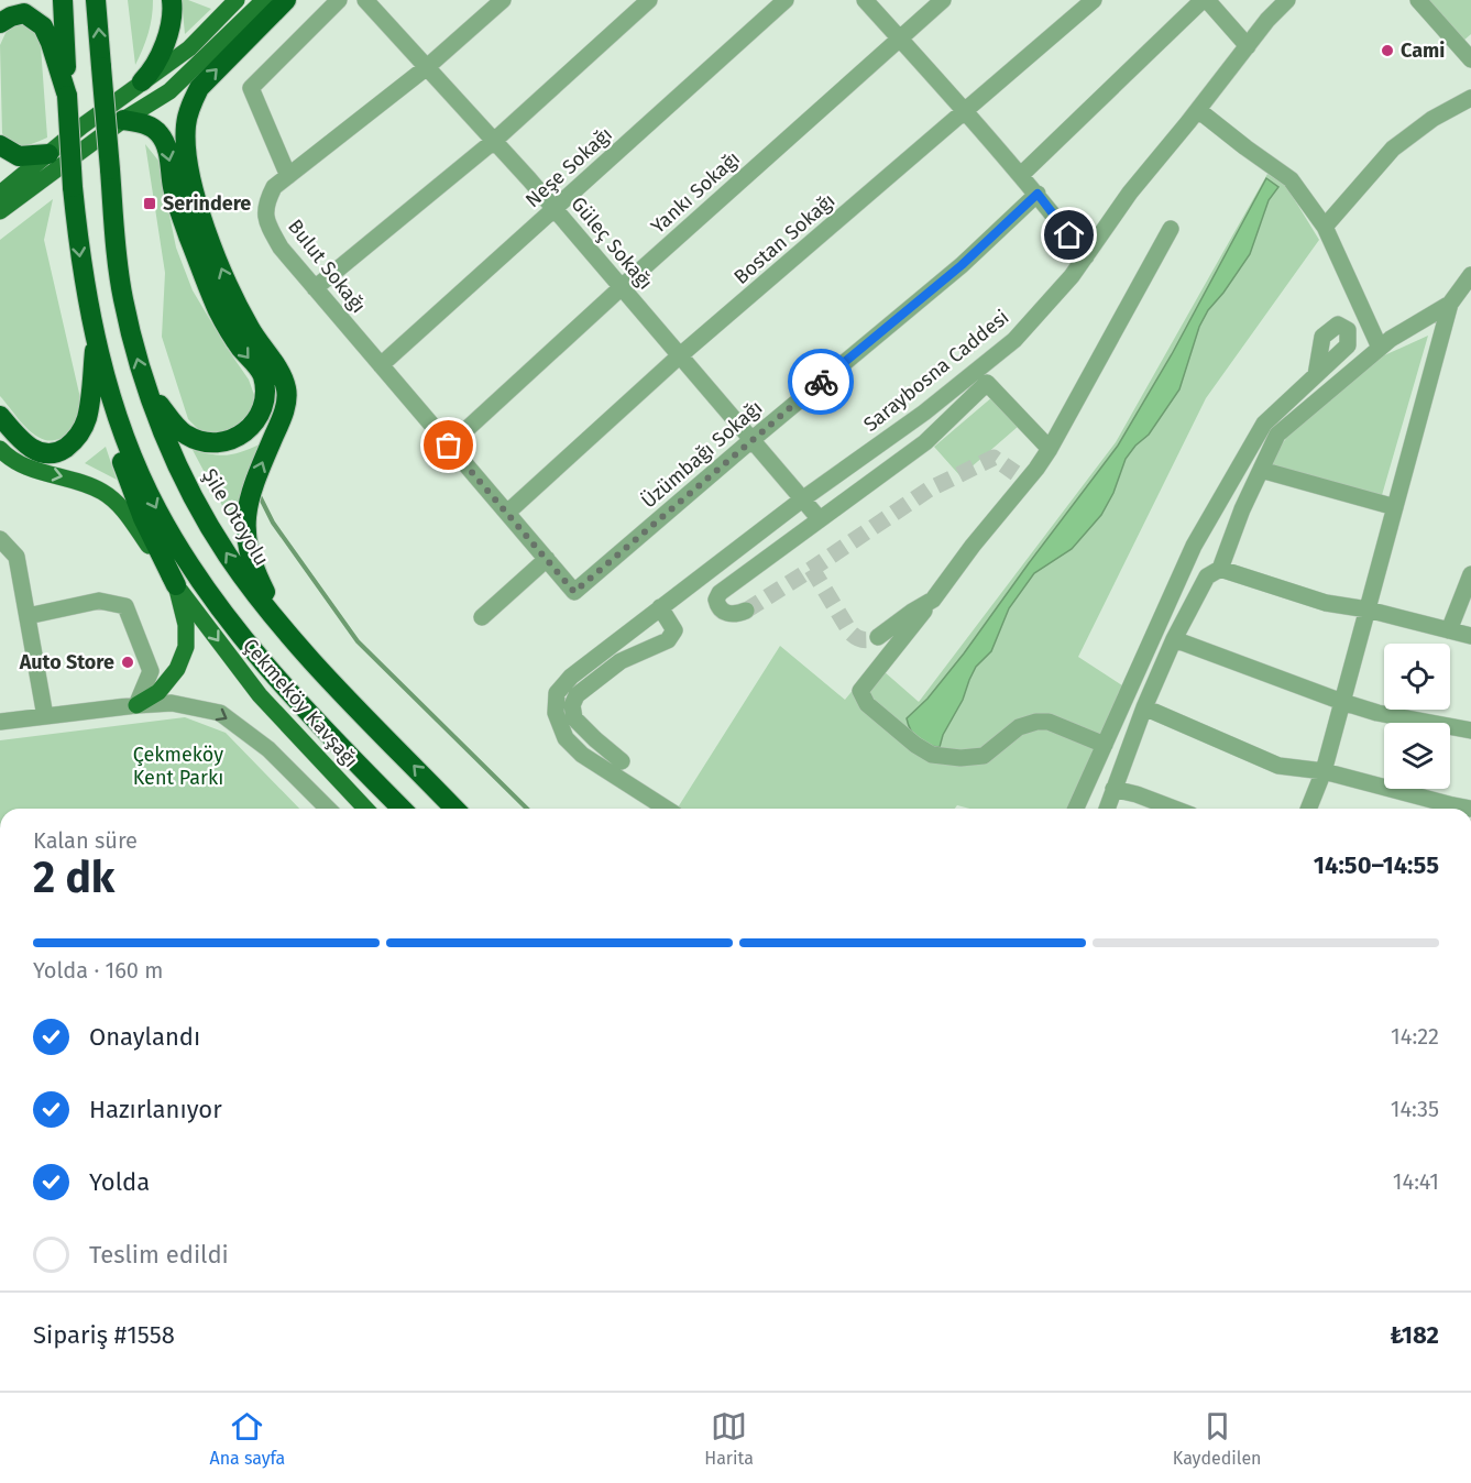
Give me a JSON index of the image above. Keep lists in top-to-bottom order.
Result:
{
  "streets": {
    "highway": ["Şile Otoyolu"],
    "main road": ["Çekmeköy Kavşağı"],
    "street": [
      "Neşe Sokağı",
      "Yankı Sokağı",
      "Bostan Sokağı",
      "Güleç Sokağı",
      "Bulut Sokağı",
      "Saraybosna Caddesi",
      "Üzümbağı Sokağı"
    ]
  },
  "crossings": [
    ["Neşe Sokağı", "Güleç Sokağı"],
    ["Neşe Sokağı", "Bulut Sokağı"],
    ["Yankı Sokağı", "Güleç Sokağı"],
    ["Yankı Sokağı", "Bulut Sokağı"],
    ["Bostan Sokağı", "Güleç Sokağı"],
    ["Bostan Sokağı", "Bulut Sokağı"],
    ["Güleç Sokağı", "Bulut Sokağı"],
    ["Güleç Sokağı", "Saraybosna Caddesi"],
    ["Güleç Sokağı", "Üzümbağı Sokağı"],
    ["Bulut Sokağı", "Üzümbağı Sokağı"]
  ],
  "one_way": ["Çekmeköy Kavşağı"],
  "parks": ["Çekmeköy Kent Parkı"],
  "places": {
    "other": ["Cami", "Auto Store"],
    "transit": ["Serindere"]
  },
  "page": {
    "heading": ["2 dk", "Kalan süre", "14:50–14:55"],
    "panel": ["Sipariş #1558", "₺182"],
    "bar": "Yolda · 160 m",
    "list": [
      ["Onaylandı", "14:22"],
      ["Hazırlanıyor", "14:35"],
      ["Yolda", "14:41"],
      "Teslim edildi"
    ],
    "tabs": ["Ana sayfa", "Harita", "Kaydedilen"]
  }
}
